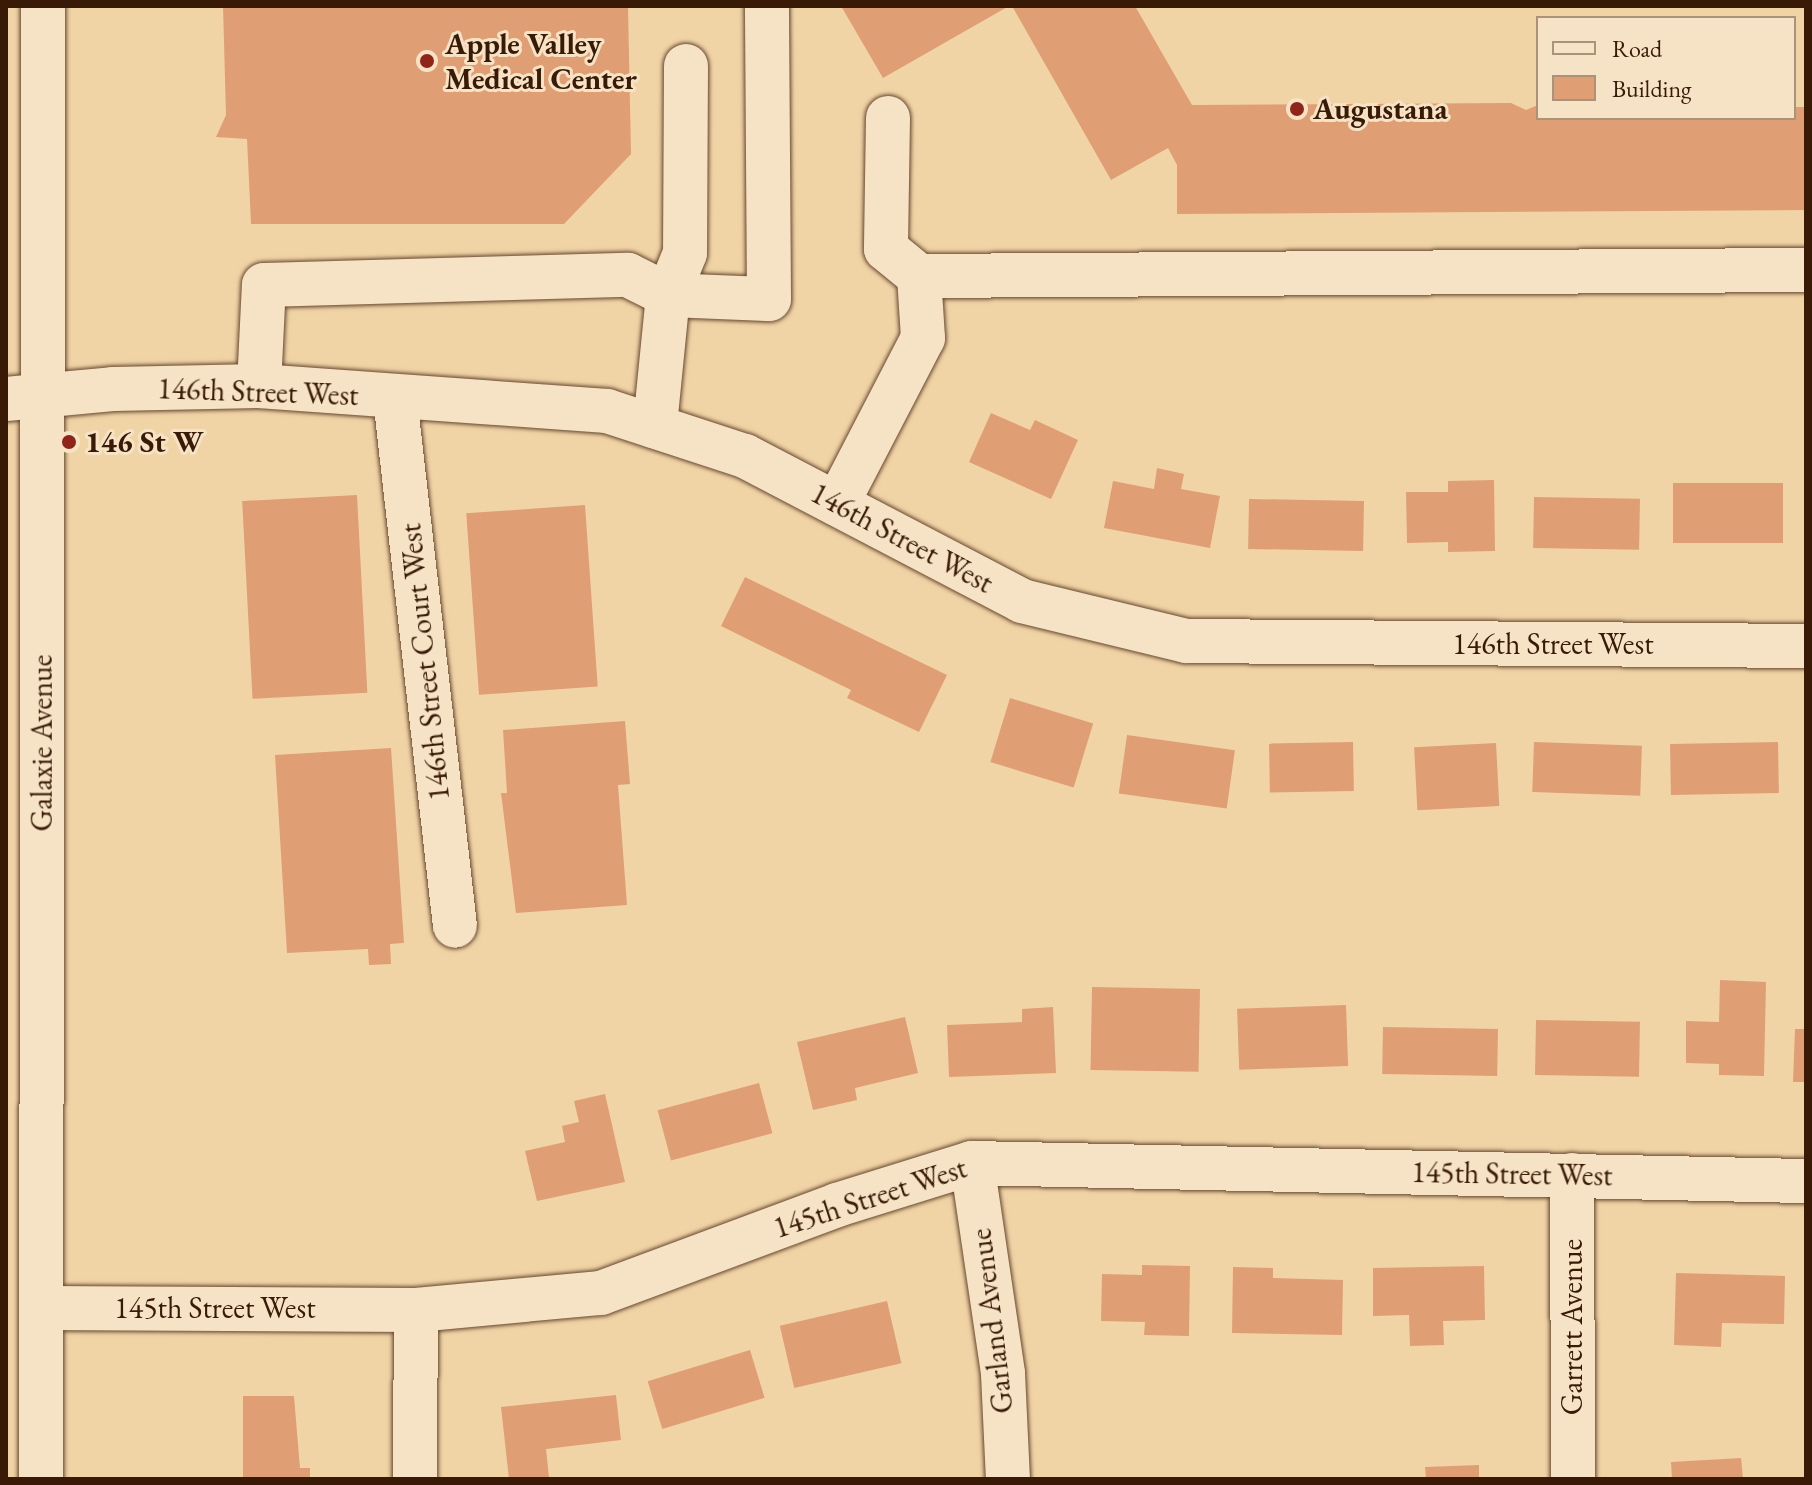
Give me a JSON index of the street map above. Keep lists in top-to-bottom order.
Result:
{
  "streets": {
    "street": [
      "146th Street West",
      "146th Street Court West",
      "Galaxie Avenue",
      "145th Street West",
      "Garland Avenue",
      "Garrett Avenue"
    ]
  },
  "crossings": [
    ["146th Street West", "146th Street Court West"],
    ["146th Street West", "Galaxie Avenue"],
    ["Galaxie Avenue", "145th Street West"],
    ["145th Street West", "Garland Avenue"],
    ["145th Street West", "Garrett Avenue"]
  ],
  "places": ["Apple Valley Medical Center", "Augustana", "146 St W"],
  "legend": ["Road", "Building"]
}
